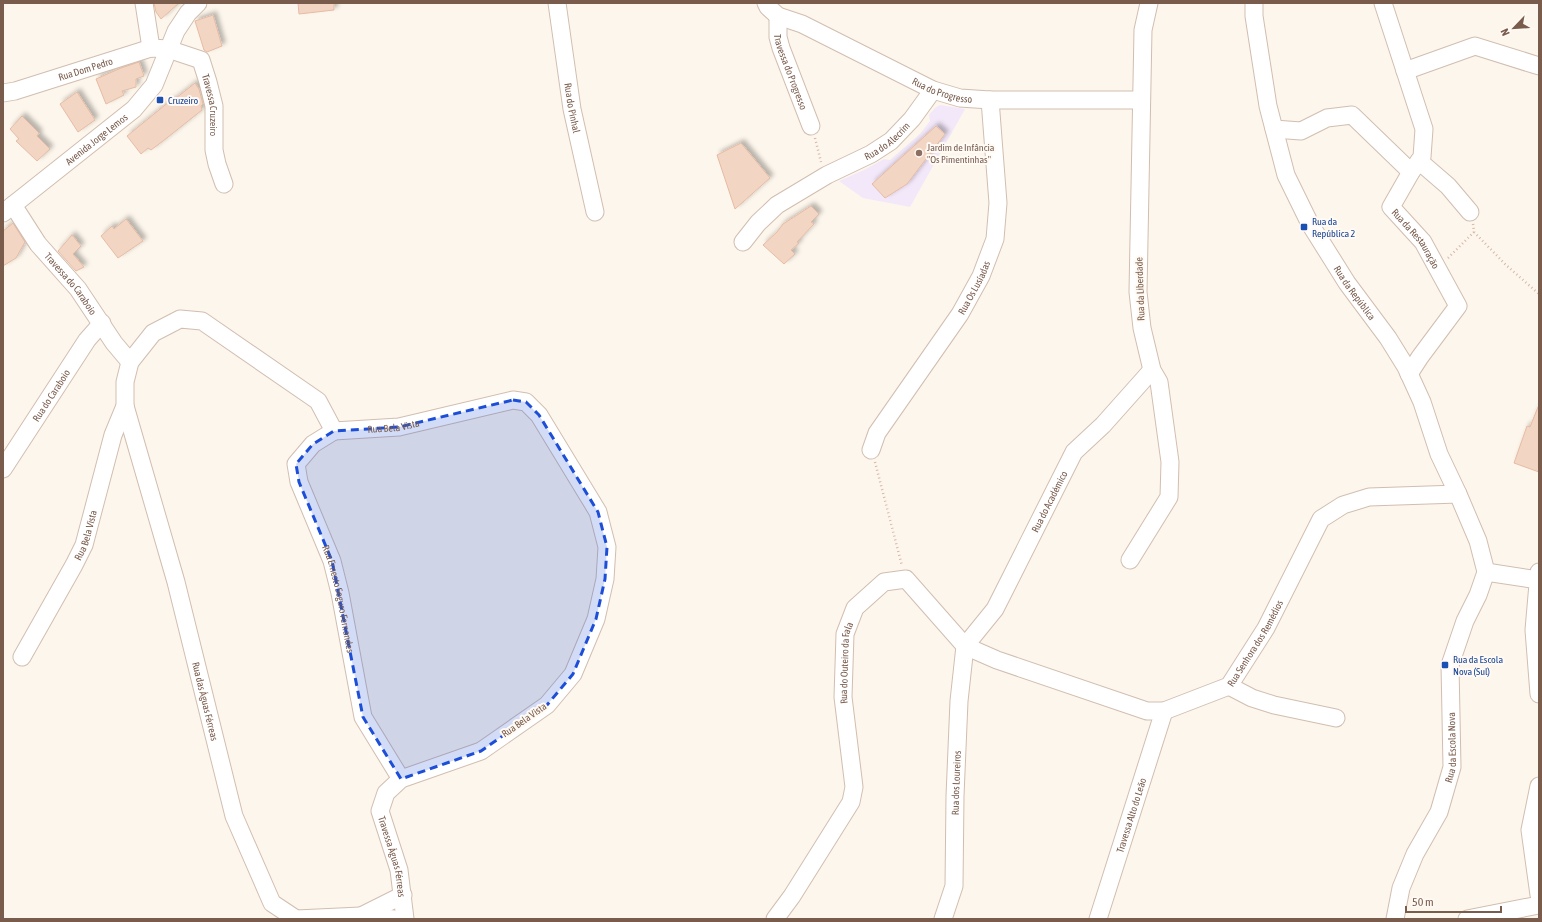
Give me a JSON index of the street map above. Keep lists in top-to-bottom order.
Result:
{
  "streets": {
    "street": [
      "Rua Dom Pedro",
      "Travessa do Progresso",
      "Rua do Progresso",
      "Travessa Cruzeiro",
      "Rua do Pinhal",
      "Avenida Jorge Lemos",
      "Rua do Alecrim",
      "Rua da Restauração",
      "Travessa do Caraboio",
      "Rua Os Lusíadas",
      "Rua da Liberdade",
      "Rua da República",
      "Rua do Caraboio",
      "Rua Bela Vista",
      "Rua do Académico",
      "Rua Ernesto Seguro Fernandes",
      "Rua Senhora dos Remédios",
      "Rua do Outeiro da Fala",
      "Rua das Águas Férreas",
      "Rua da Escola Nova",
      "Rua dos Loureiros",
      "Travessa Alto do Leão",
      "Travessa Águas Férreas"
    ]
  },
  "crossings": [
    ["Rua Dom Pedro", "Travessa Cruzeiro"],
    ["Rua Dom Pedro", "Avenida Jorge Lemos"],
    ["Travessa do Progresso", "Rua do Progresso"],
    ["Rua do Progresso", "Rua do Alecrim"],
    ["Rua do Progresso", "Rua Os Lusíadas"],
    ["Rua do Progresso", "Rua da Liberdade"],
    ["Travessa Cruzeiro", "Avenida Jorge Lemos"],
    ["Avenida Jorge Lemos", "Travessa do Caraboio"],
    ["Rua da Restauração", "Rua da República"],
    ["Travessa do Caraboio", "Rua do Caraboio"],
    ["Travessa do Caraboio", "Rua Bela Vista"],
    ["Rua da Liberdade", "Rua do Académico"],
    ["Rua da República", "Rua Senhora dos Remédios"],
    ["Rua da República", "Rua da Escola Nova"],
    ["Rua Bela Vista", "Rua Ernesto Seguro Fernandes"],
    ["Rua Bela Vista", "Rua das Águas Férreas"],
    ["Rua Bela Vista", "Travessa Águas Férreas"],
    ["Rua do Académico", "Rua Senhora dos Remédios"],
    ["Rua do Académico", "Rua dos Loureiros"],
    ["Rua Ernesto Seguro Fernandes", "Travessa Águas Férreas"],
    ["Rua Senhora dos Remédios", "Rua dos Loureiros"],
    ["Rua Senhora dos Remédios", "Travessa Alto do Leão"],
    ["Rua das Águas Férreas", "Travessa Águas Férreas"]
  ],
  "places": {
    "transit": ["Cruzeiro", "Rua da República 2", "Rua da Escola Nova (Sul)"],
    "other": ["Jardim de Infância \"Os Pimentinhas\""]
  },
  "scale_bar": "50 m",
  "north": "bottom left"
}
